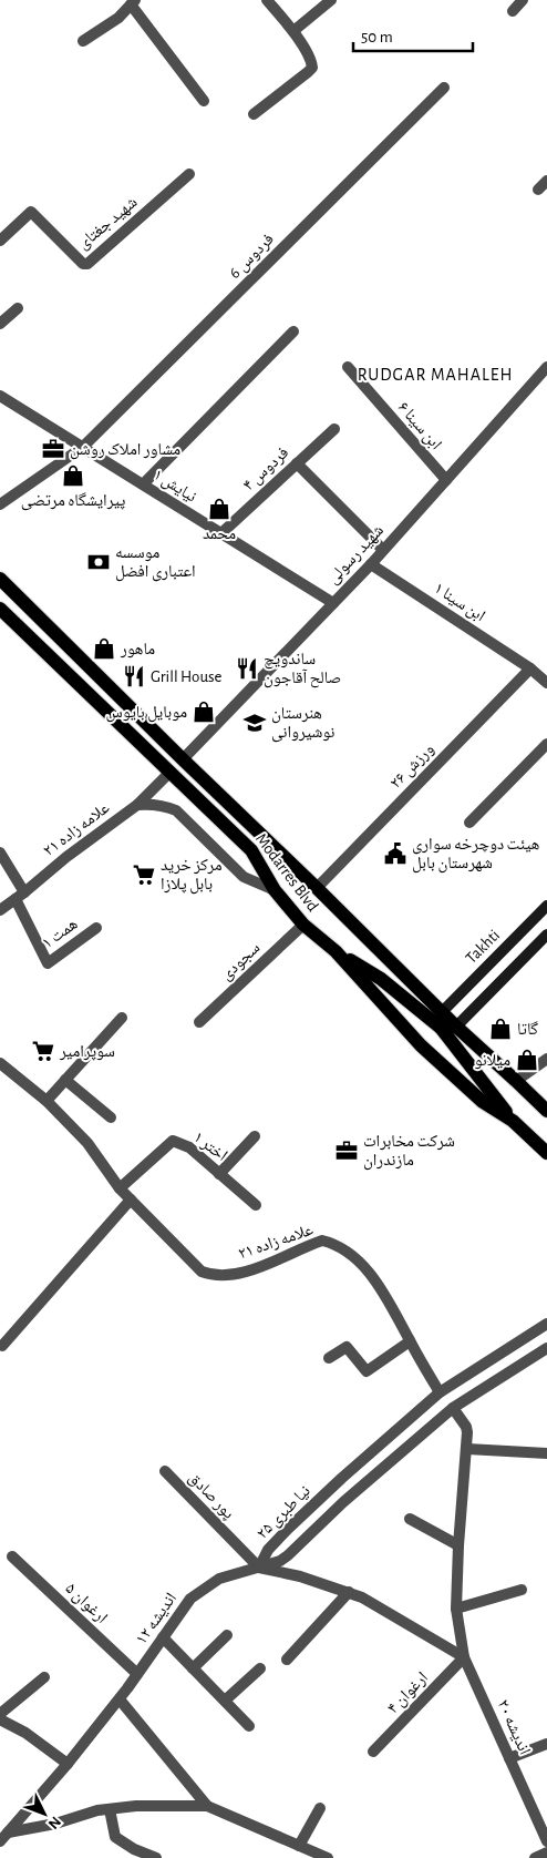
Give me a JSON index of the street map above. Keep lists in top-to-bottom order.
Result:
{
  "streets": {
    "main road": ["Modarres Blvd", "Takhti"],
    "street": [
      "شهید جغتای",
      "فردوس 6",
      "ابن سینا ۶",
      "فردوس ۴",
      "نیایش ۱",
      "شهید رسولی",
      "ابن سینا ۱",
      "ورزش ۲۶",
      "علامه زاده ۲۱",
      "همت ۱",
      "سجودی",
      "اختر ۱",
      "پور صادق",
      "نیا طبری ۲۵",
      "ارغوان ۵",
      "اندیشه ۱۲",
      "ارغوان ۴",
      "اندیشه ۲۰"
    ]
  },
  "crossings": [
    ["فردوس 6", "نیایش ۱"],
    ["ابن سینا ۶", "شهید رسولی"],
    ["فردوس ۴", "نیایش ۱"],
    ["نیایش ۱", "شهید رسولی"],
    ["شهید رسولی", "ابن سینا ۱"],
    ["شهید رسولی", "Modarres Blvd"],
    ["ابن سینا ۱", "ورزش ۲۶"],
    ["ورزش ۲۶", "Modarres Blvd"],
    ["علامه زاده ۲۱", "Modarres Blvd"],
    ["علامه زاده ۲۱", "همت ۱"],
    ["علامه زاده ۲۱", "اختر ۱"],
    ["علامه زاده ۲۱", "نیا طبری ۲۵"],
    ["Modarres Blvd", "Takhti"],
    ["Modarres Blvd", "سجودی"],
    ["پور صادق", "نیا طبری ۲۵"],
    ["پور صادق", "اندیشه ۱۲"],
    ["نیا طبری ۲۵", "اندیشه ۱۲"],
    ["نیا طبری ۲۵", "اندیشه ۲۰"],
    ["ارغوان ۵", "اندیشه ۱۲"],
    ["اندیشه ۱۲", "ارغوان ۴"],
    ["اندیشه ۱۲", "اندیشه ۲۰"],
    ["ارغوان ۴", "اندیشه ۲۰"]
  ],
  "districts": ["RUDGAR MAHALEH"],
  "places": {
    "office": ["مشاور املاک روشن", "شرکت مخابرات مازندران"],
    "shop": [
      "پیرایشگاه مرتضی",
      "محمد",
      "ماهور",
      "موبایل بایوس",
      "گاتا",
      "میلانو"
    ],
    "bank": ["موسسه اعتباری افضل"],
    "restaurant": ["ساندویچ صالح آقاجون", "Grill House"],
    "school or university": ["هنرستان نوشیروانی"],
    "public building": ["هیئت دوچرخه سواری شهرستان بابل"],
    "supermarket": ["مرکز خرید بابل پلازا", "سوپرامیر"]
  },
  "scale_bar": "50 m",
  "north": "bottom right"
}
